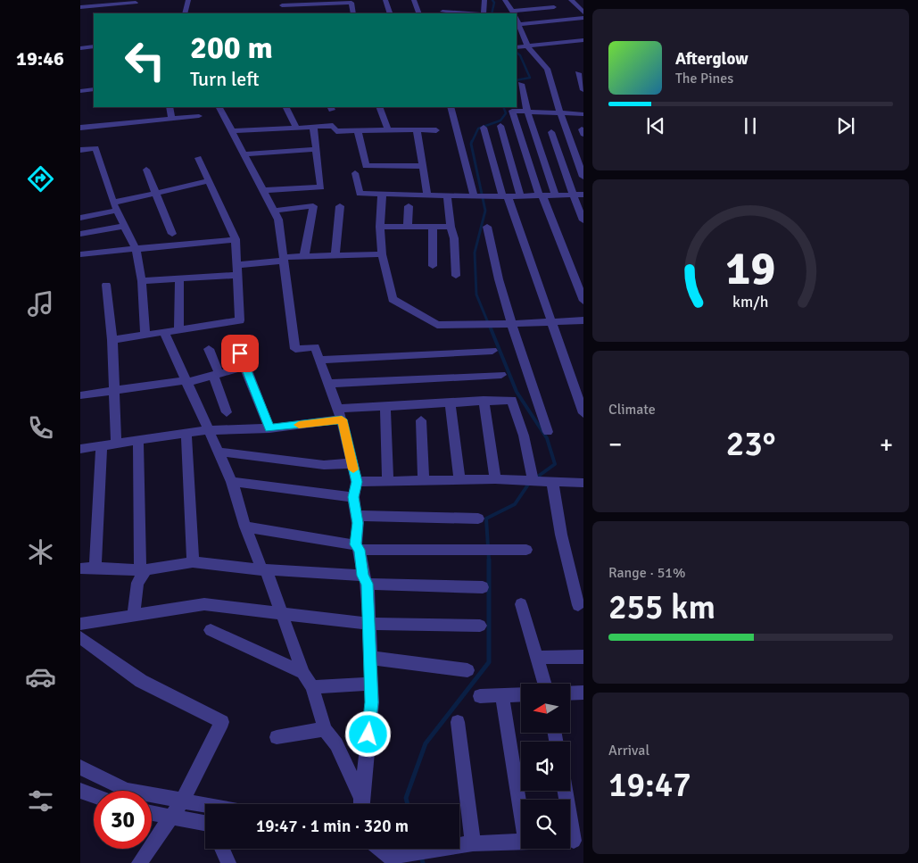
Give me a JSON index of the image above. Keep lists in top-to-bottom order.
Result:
{
  "north": "left",
  "page": {
    "tabs": "19:46",
    "turn": ["200 m", "Turn left"],
    "song": ["Afterglow", "The Pines"],
    "tile": [
      "Climate",
      ["Range · 51%", "255 km"],
      ["Arrival", "19:47"]
    ],
    "heat": ["−", "23°", "+"],
    "limit": "30",
    "trip": "19:47 · 1 min · 320 m",
    "gauge": ["19", "km/h"]
  }
}
